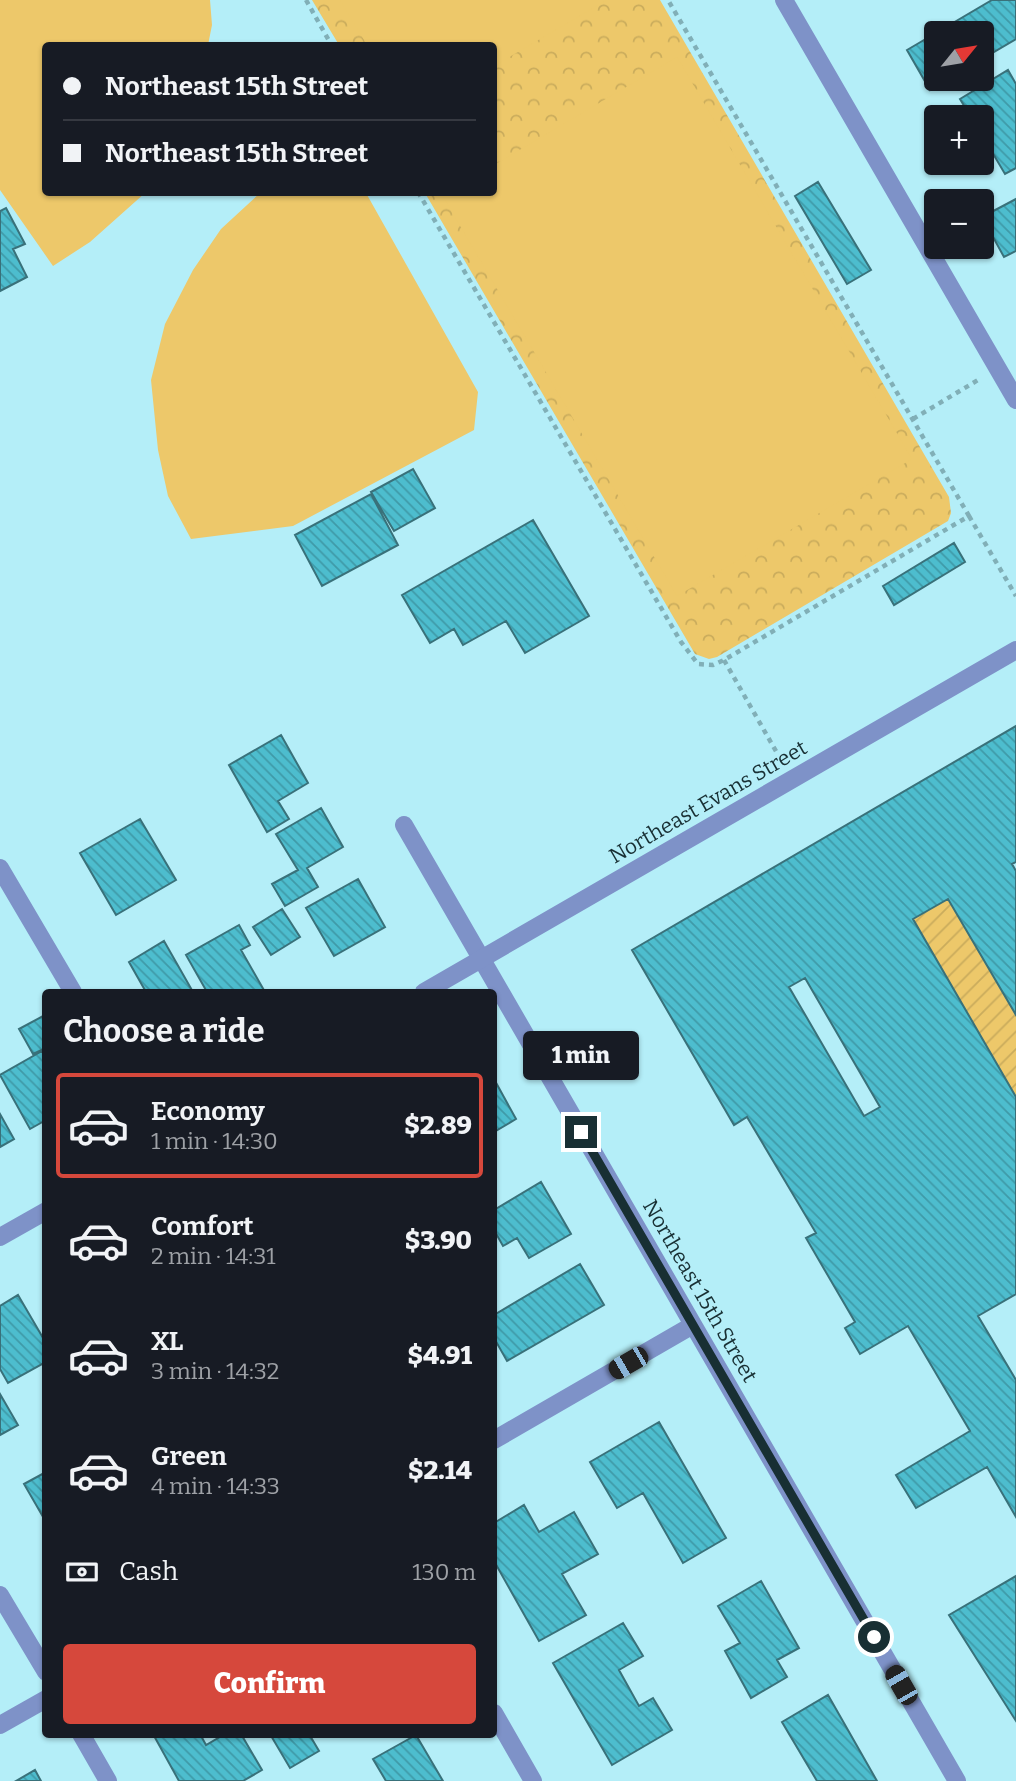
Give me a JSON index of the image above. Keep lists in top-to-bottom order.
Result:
{
  "streets": {
    "street": ["Northeast Evans Street", "Northeast 15th Street"]
  },
  "crossings": [
    ["Northeast Evans Street", "Northeast 15th Street"]
  ],
  "north": "top right",
  "page": {
    "map_buttons": ["+", "−"],
    "banner": ["Northeast 15th Street", "Northeast 15th Street"],
    "heading": "Choose a ride",
    "bubble": "1 min",
    "list": [
      {
        "name": "Economy",
        "note": "1 min · 14:30",
        "value": "$2.89"
      },
      {
        "name": "Comfort",
        "note": "2 min · 14:31",
        "value": "$3.90"
      },
      {
        "name": "XL",
        "note": "3 min · 14:32",
        "value": "$4.91"
      },
      {
        "name": "Green",
        "note": "4 min · 14:33",
        "value": "$2.14"
      }
    ],
    "pay": ["Cash", "130 m"],
    "buttons": "Confirm"
  }
}
